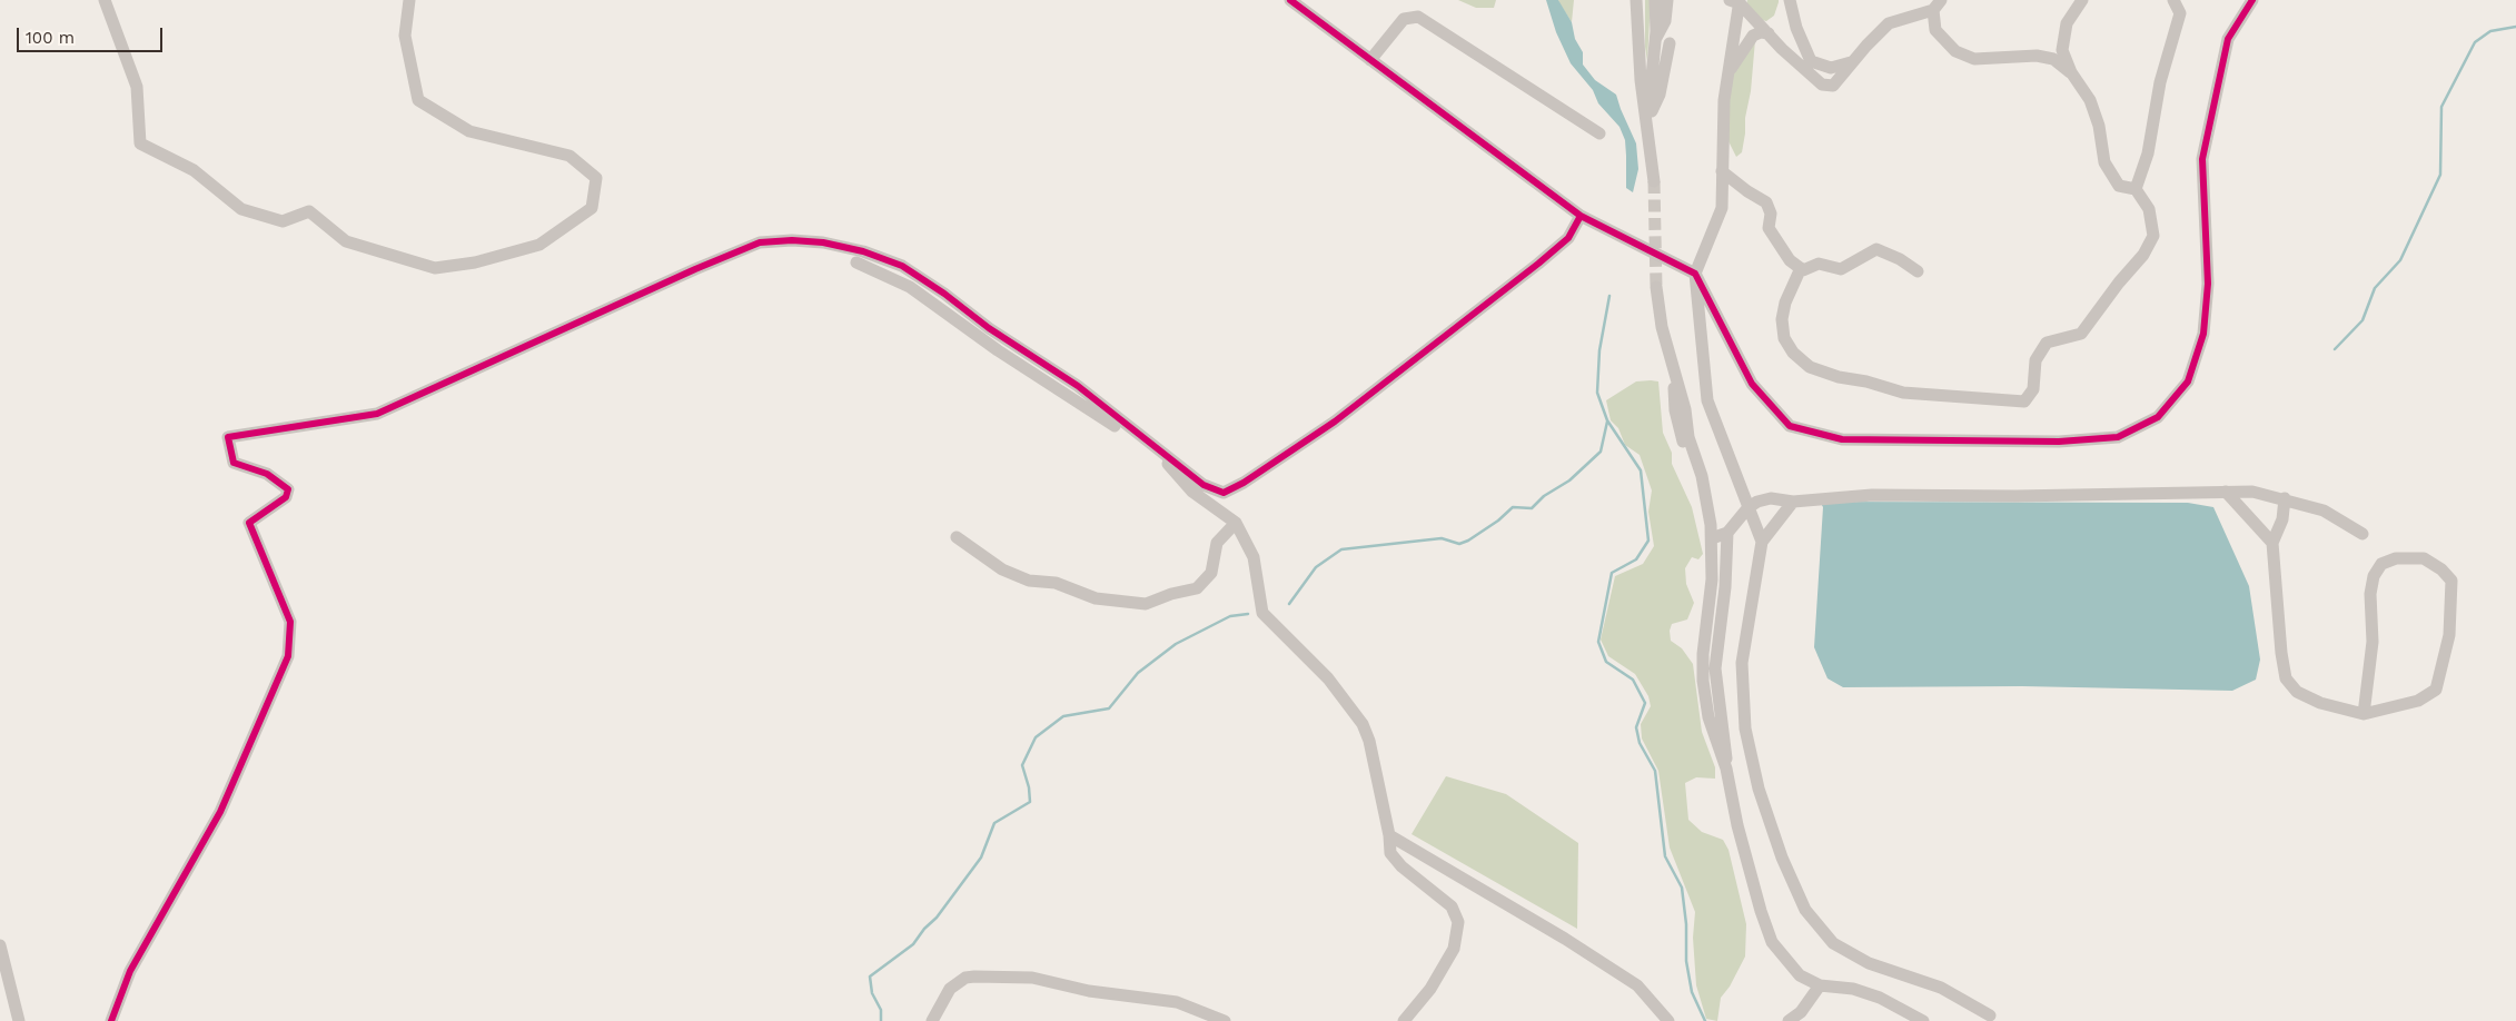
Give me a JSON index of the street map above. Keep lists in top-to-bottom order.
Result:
{
  "scale_bar": "100 m"
}
